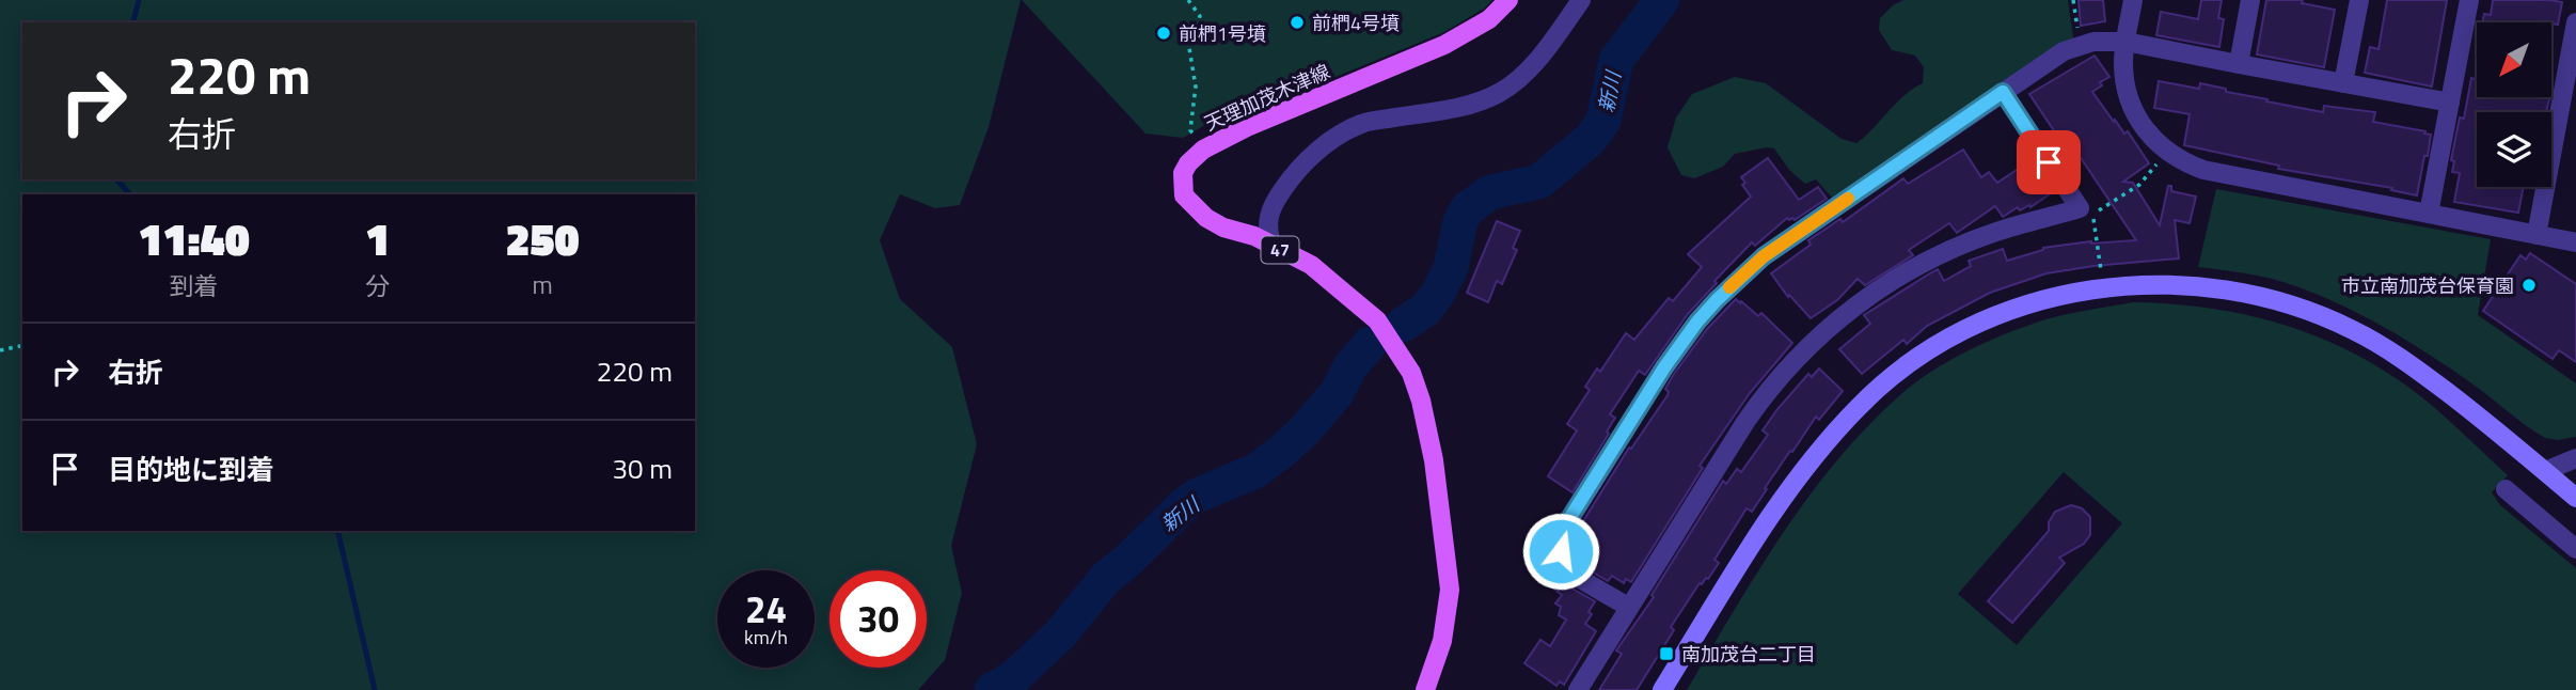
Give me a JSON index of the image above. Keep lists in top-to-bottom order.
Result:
{
  "streets": {
    "main road": ["天理加茂木津線", "47"]
  },
  "water": ["新川"],
  "places": {
    "other": ["前椚4号墳", "前椚1号墳", "市立南加茂台保育園"],
    "transit": ["南加茂台二丁目"]
  },
  "north": "bottom left",
  "page": {
    "turn": ["220 m", "右折"],
    "eta": [
      "11:40",
      "到着",
      "1",
      "分",
      "250",
      "m"
    ],
    "list": [
      {
        "name": "右折",
        "value": "220 m"
      },
      {
        "name": "目的地に到着",
        "value": "30 m"
      }
    ],
    "speed": "24 km/h",
    "limit": "30"
  }
}
